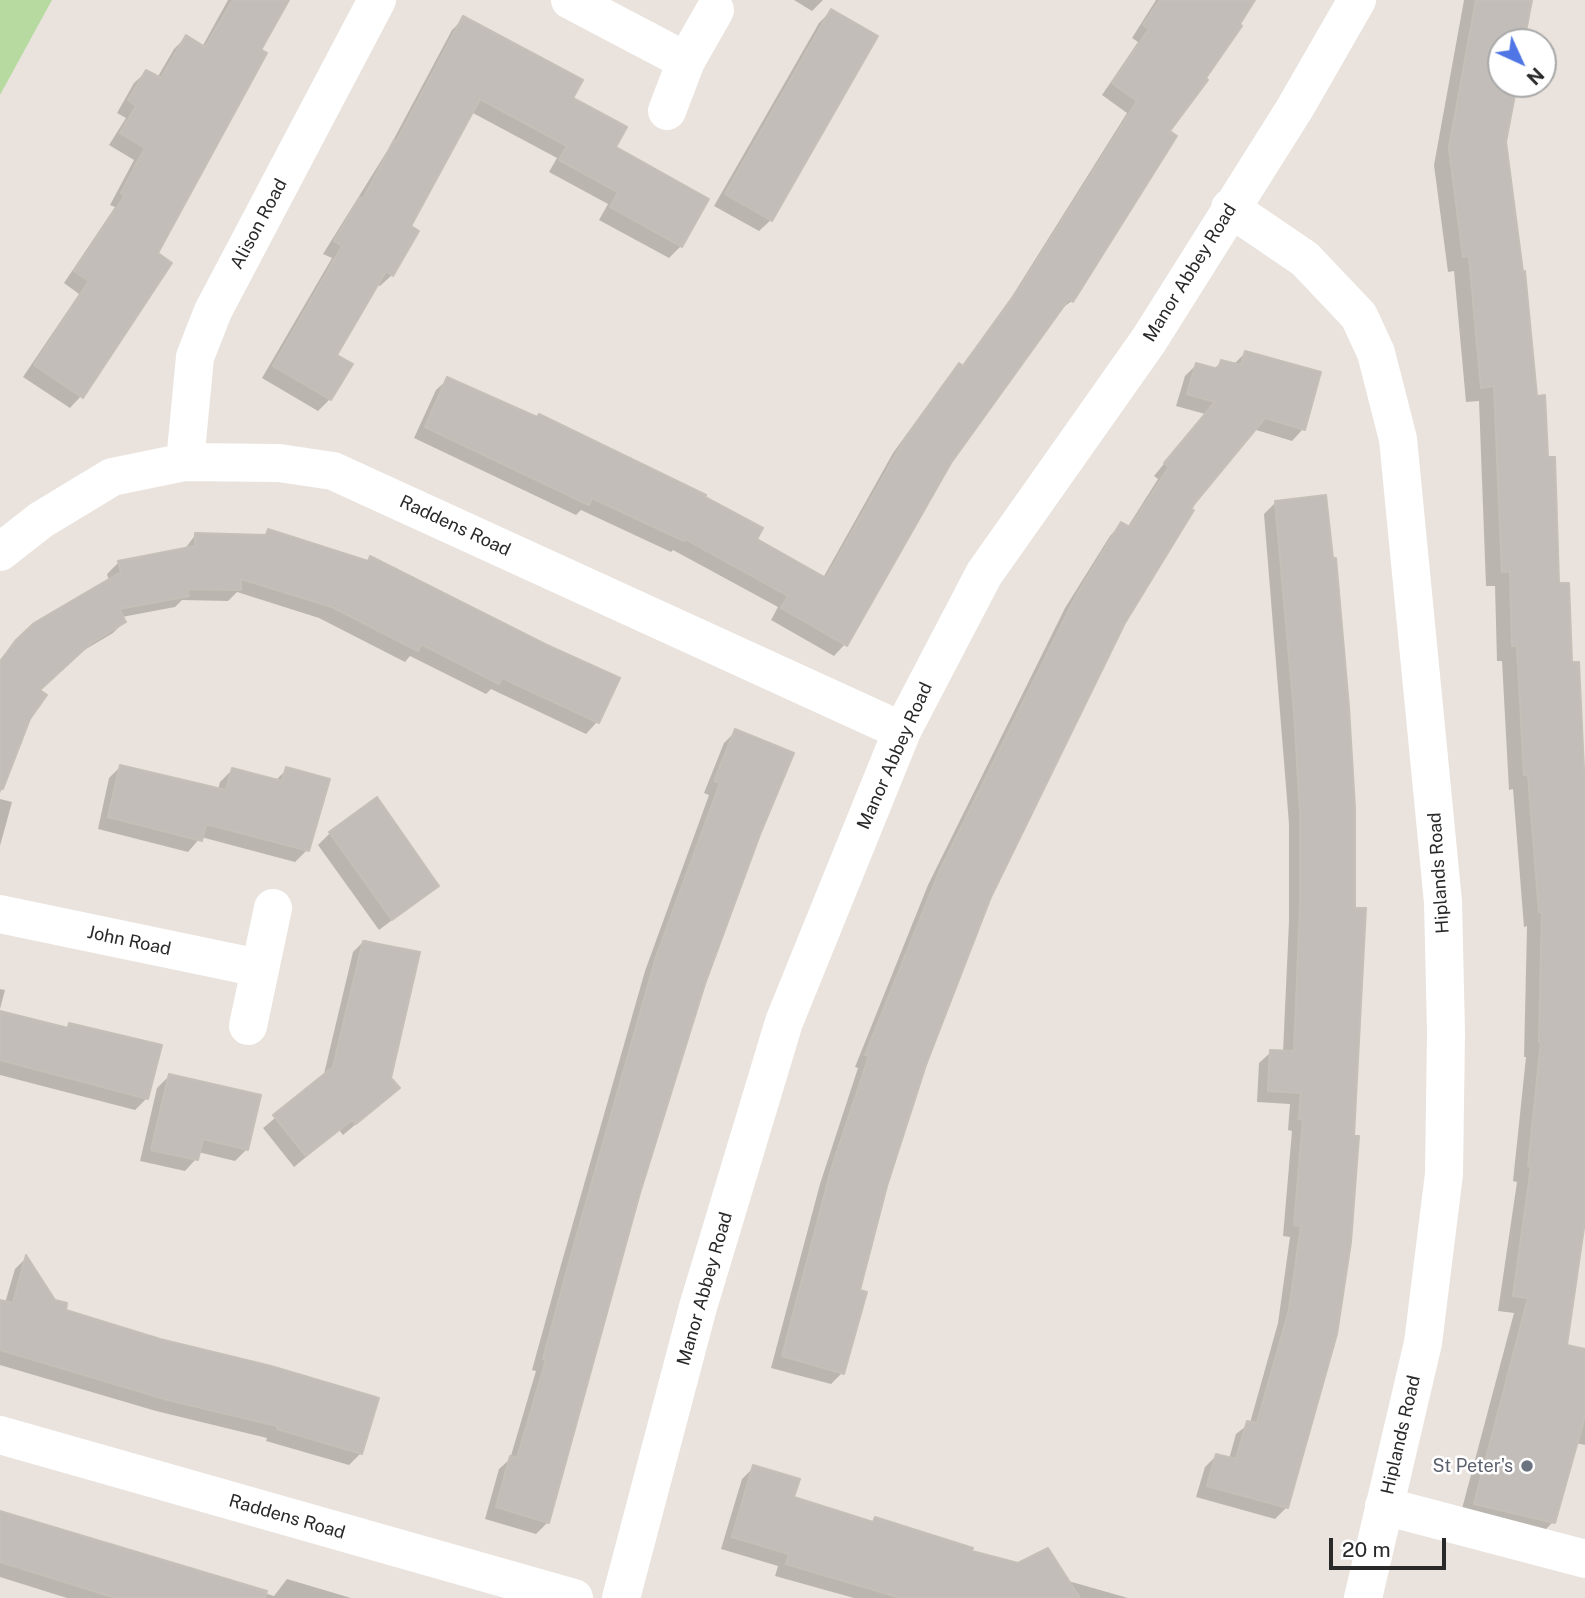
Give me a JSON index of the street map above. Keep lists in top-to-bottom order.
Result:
{
  "streets": {
    "street": [
      "Alison Road",
      "Manor Abbey Road",
      "Raddens Road",
      "Hiplands Road",
      "John Road"
    ]
  },
  "crossings": [
    ["Alison Road", "Raddens Road"],
    ["Manor Abbey Road", "Raddens Road"],
    ["Manor Abbey Road", "Hiplands Road"]
  ],
  "places": ["St Peter's"],
  "scale_bar": "20 m",
  "north": "bottom right"
}
